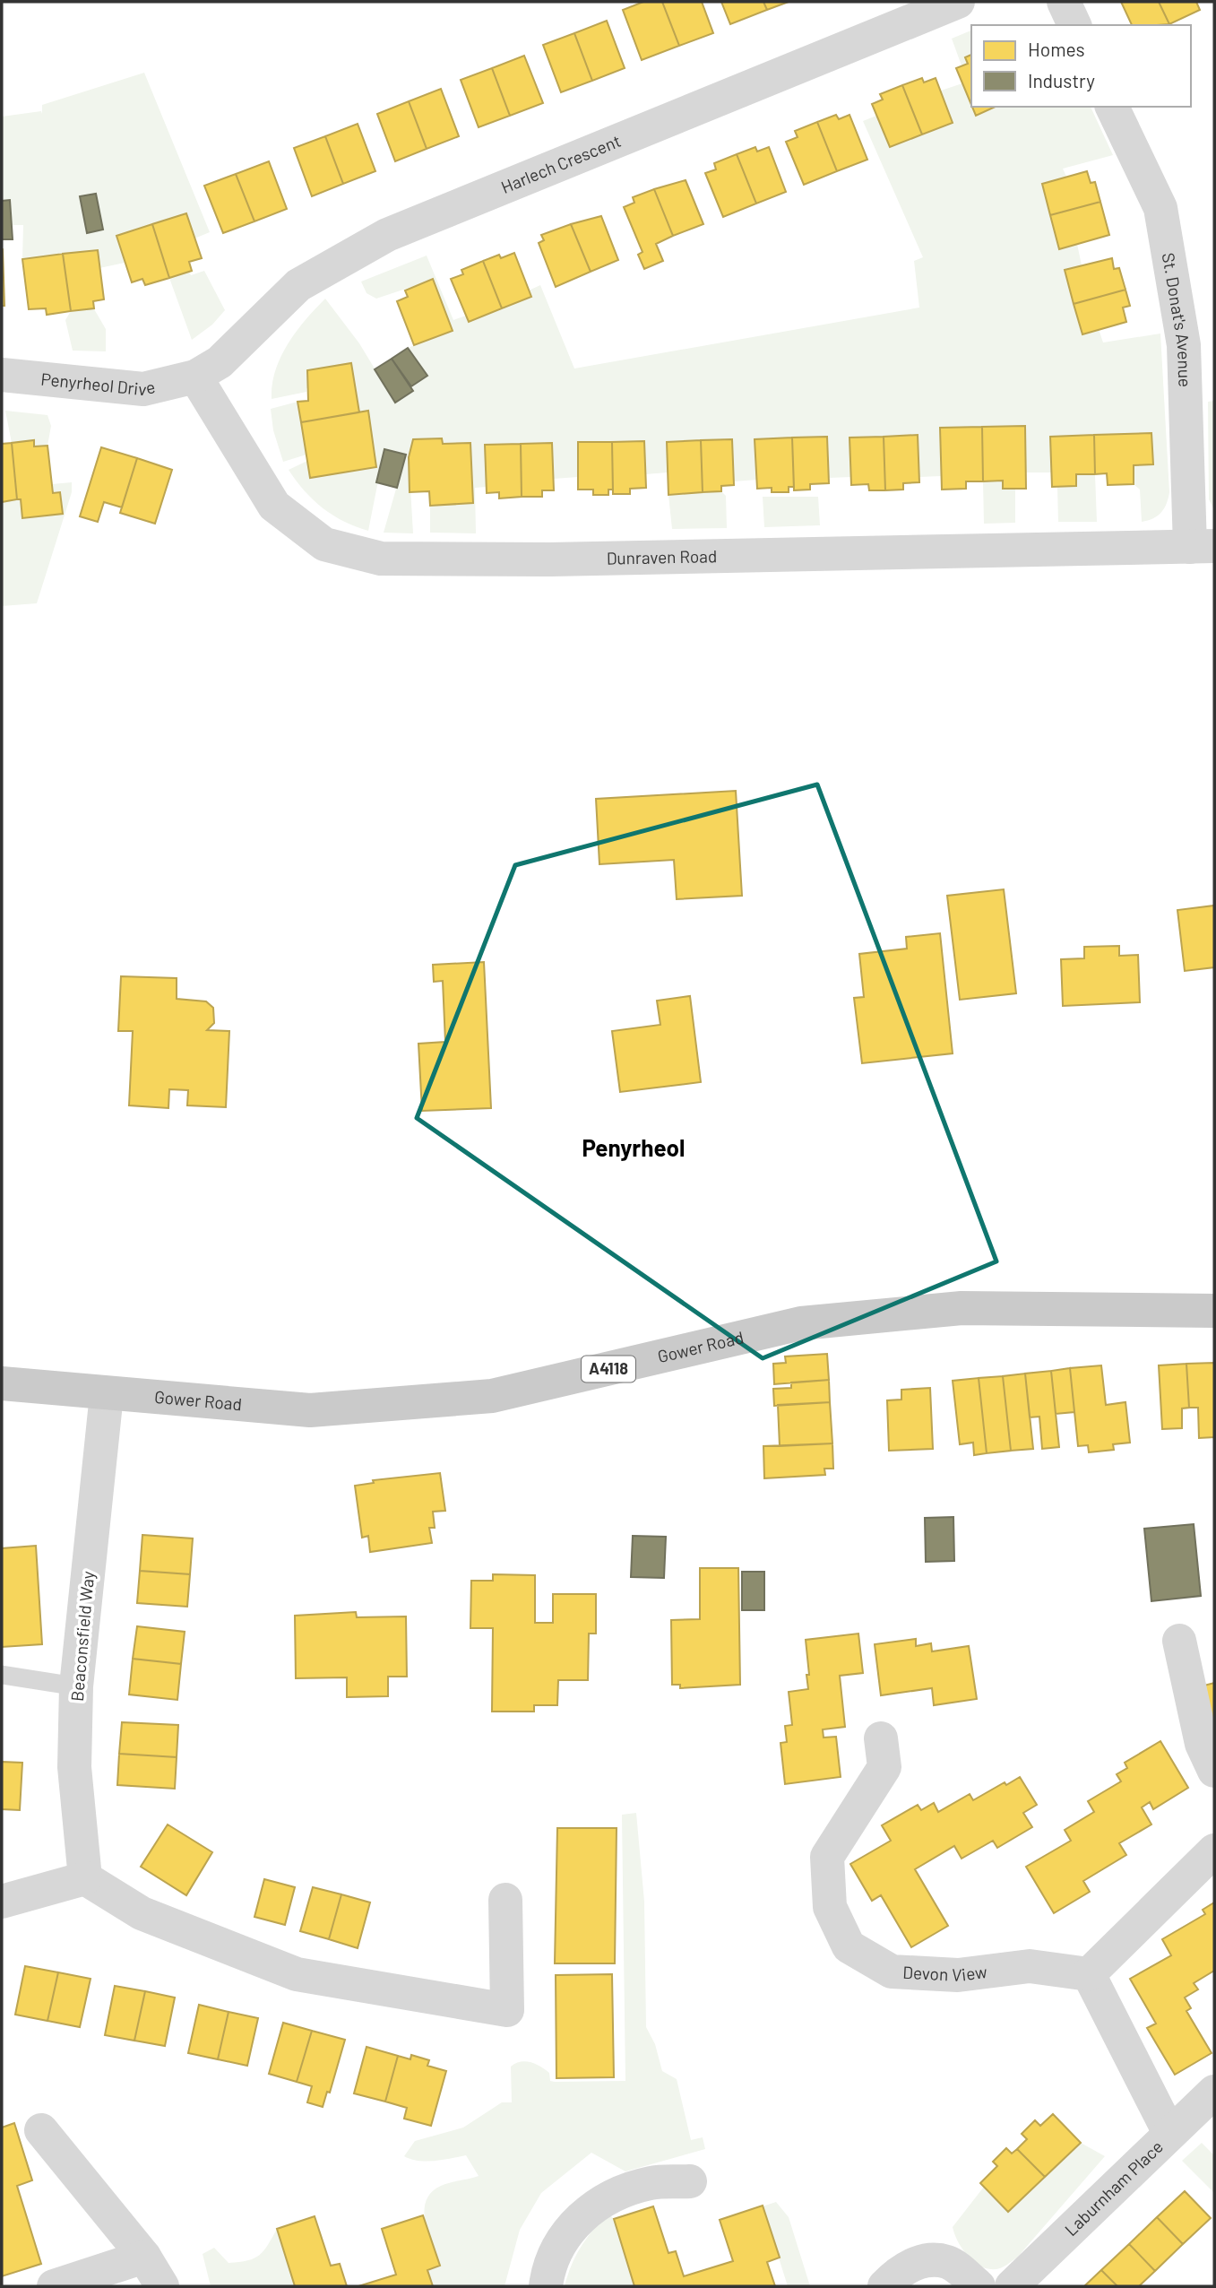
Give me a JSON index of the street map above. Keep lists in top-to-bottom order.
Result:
{
  "streets": {
    "main road": ["Gower Road", "A4118"],
    "street": [
      "Harlech Crescent",
      "St. Donat's Avenue",
      "Penyrheol Drive",
      "Dunraven Road",
      "Beaconsfield Way",
      "Devon View",
      "Laburnham Place"
    ]
  },
  "crossings": [
    ["Harlech Crescent", "Penyrheol Drive"],
    ["Harlech Crescent", "Dunraven Road"],
    ["St. Donat's Avenue", "Dunraven Road"],
    ["Penyrheol Drive", "Dunraven Road"],
    ["Gower Road", "Beaconsfield Way"]
  ],
  "districts": ["Penyrheol"],
  "legend": ["Homes", "Industry"]
}
